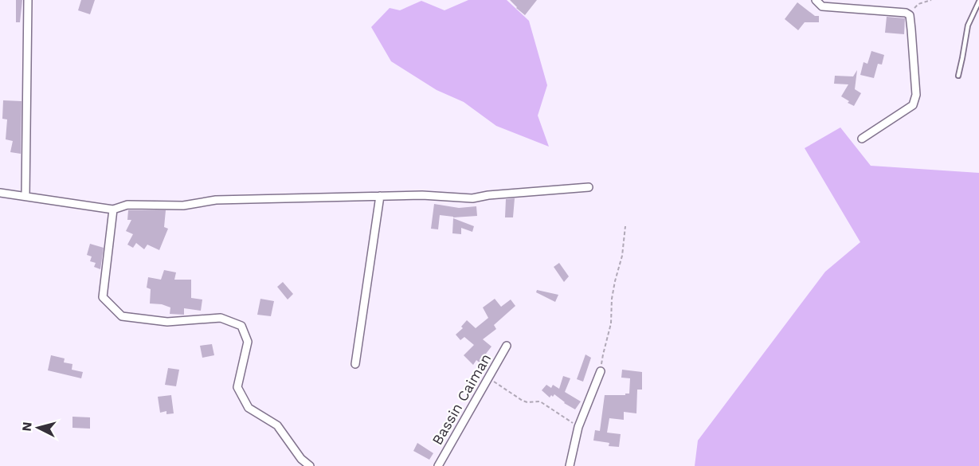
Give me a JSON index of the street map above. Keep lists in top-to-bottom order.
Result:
{
  "streets": {
    "street": ["Bassin Caiman"]
  },
  "north": "left"
}
